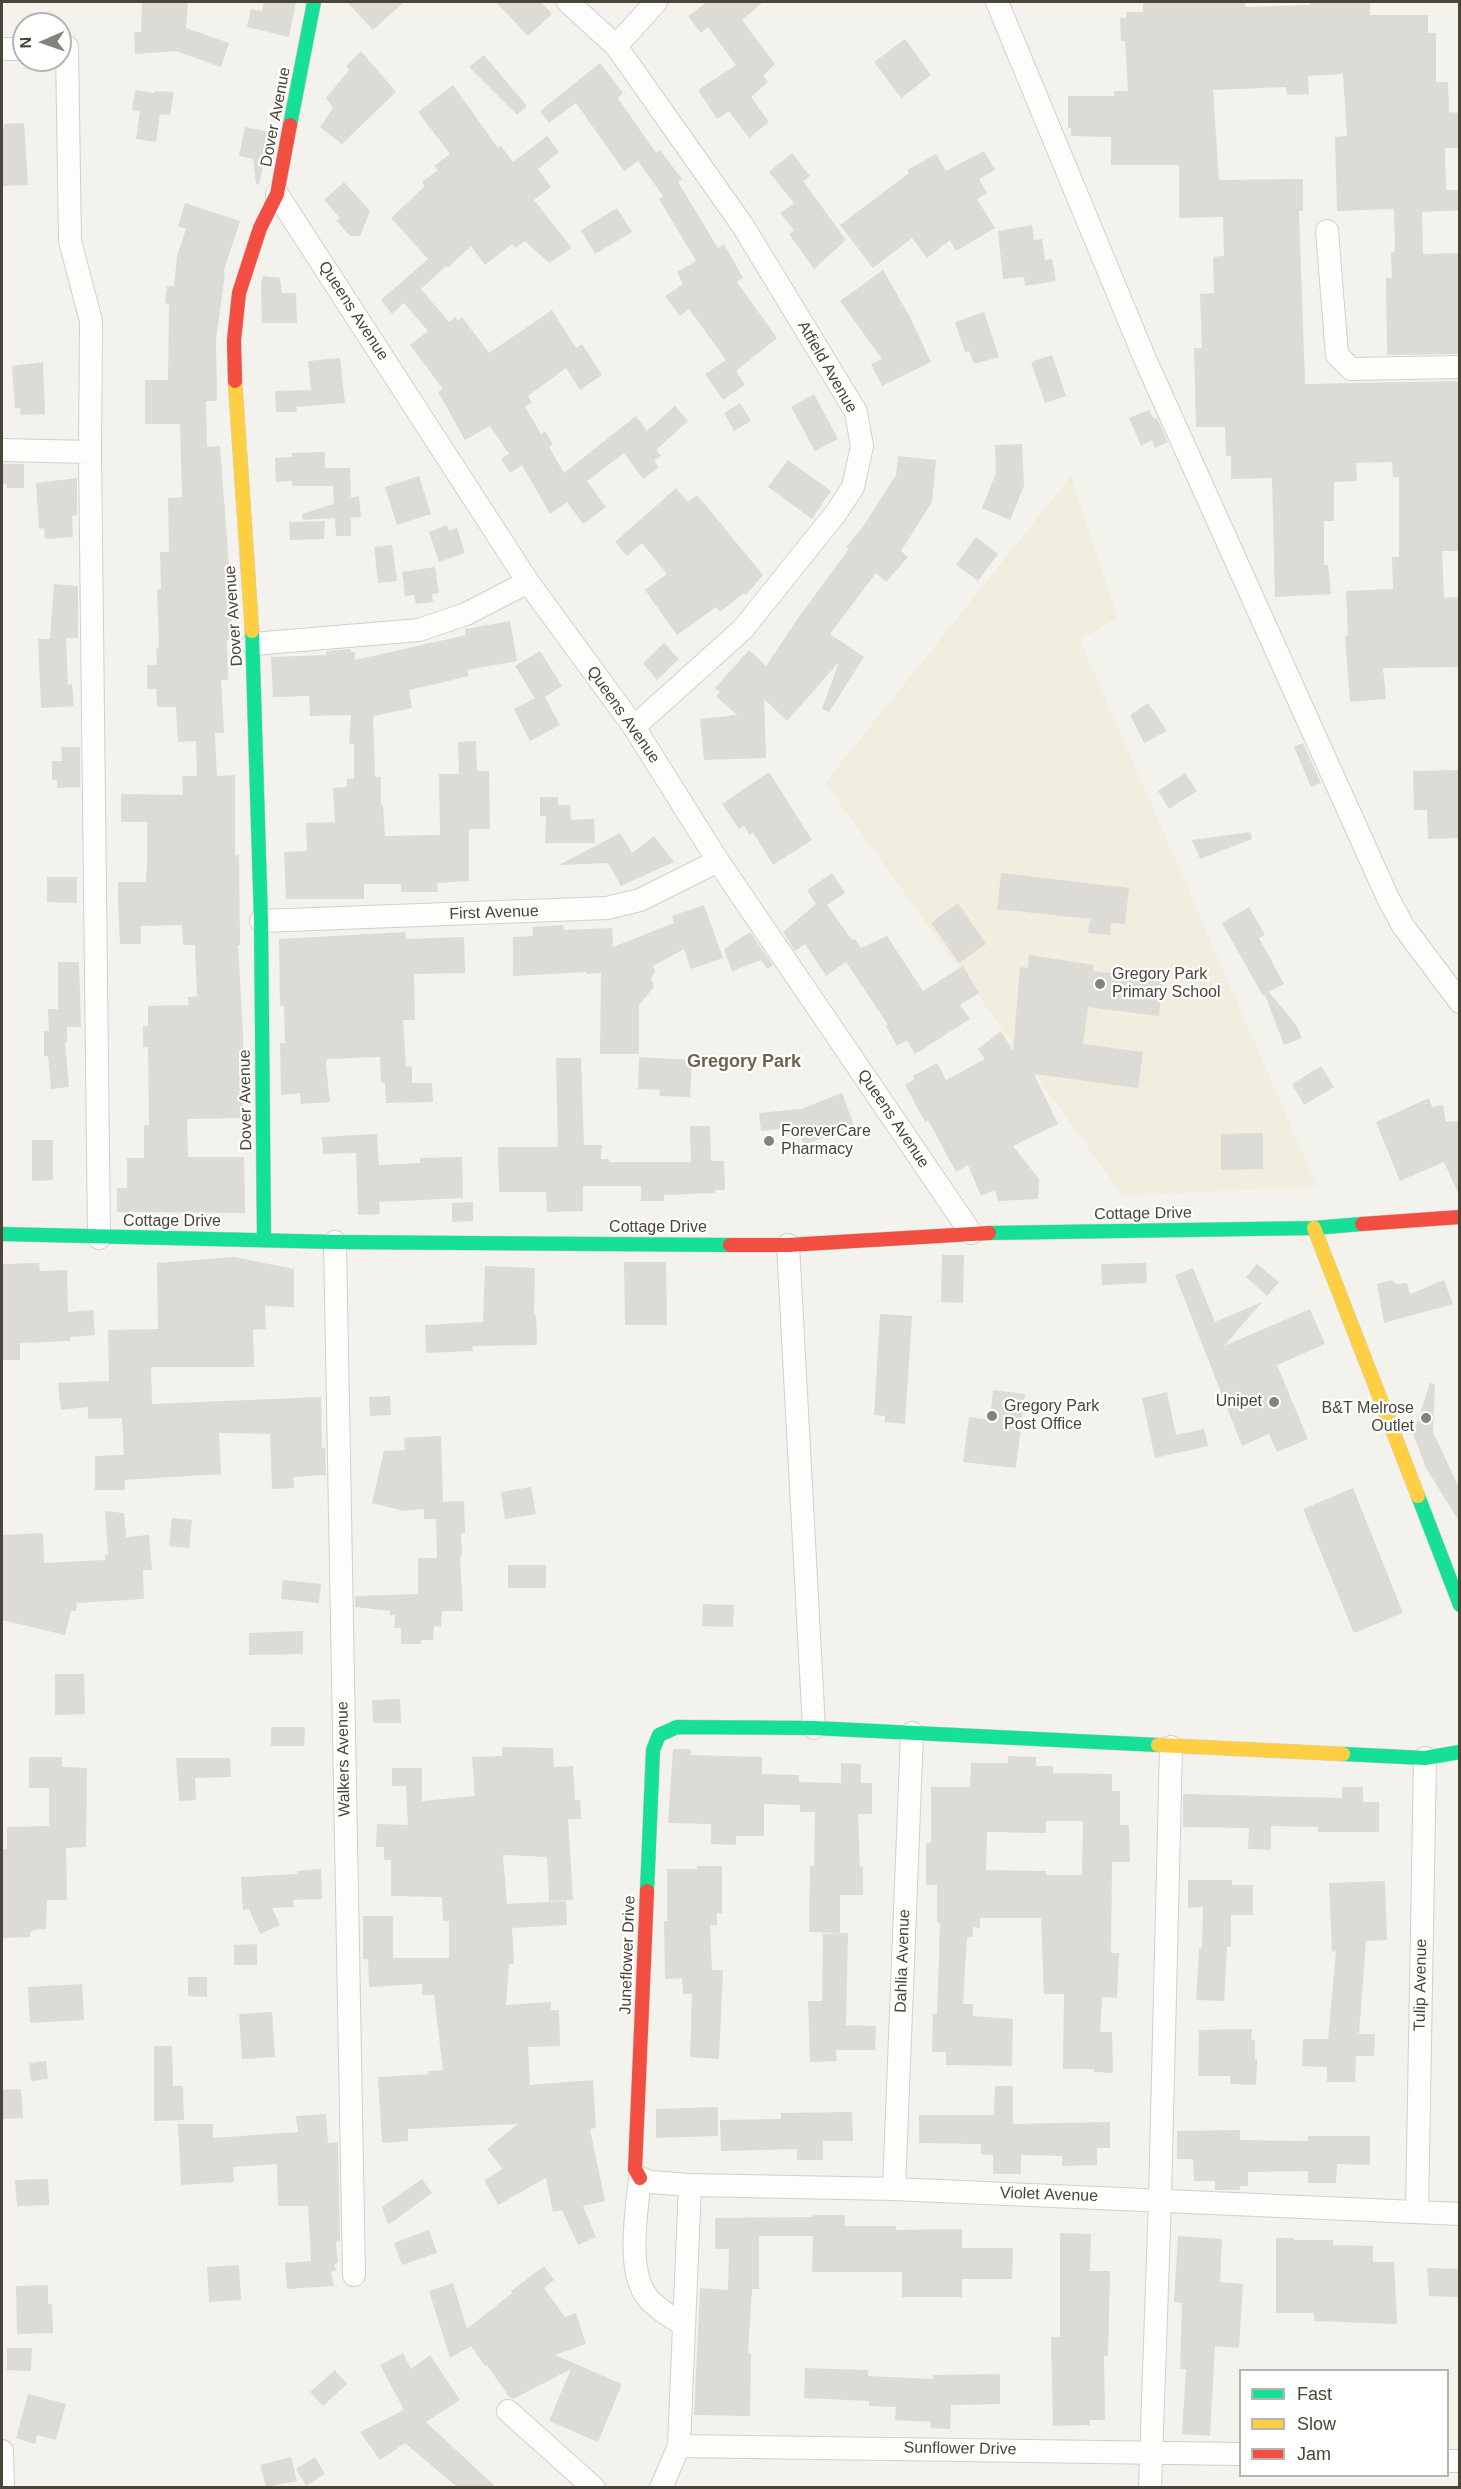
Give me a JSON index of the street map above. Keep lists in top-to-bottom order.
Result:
{
  "streets": {
    "street": [
      "Dover Avenue",
      "Queens Avenue",
      "Atfield Avenue",
      "First Avenue",
      "Cottage Drive",
      "Walkers Avenue",
      "Juneflower Drive",
      "Dahlia Avenue",
      "Tulip Avenue",
      "Violet Avenue",
      "Sunflower Drive"
    ]
  },
  "crossings": [
    ["Dover Avenue", "Queens Avenue"],
    ["Dover Avenue", "First Avenue"],
    ["Dover Avenue", "Cottage Drive"],
    ["Queens Avenue", "Atfield Avenue"],
    ["Queens Avenue", "First Avenue"],
    ["Queens Avenue", "Cottage Drive"],
    ["Cottage Drive", "Walkers Avenue"],
    ["Juneflower Drive", "Violet Avenue"],
    ["Dahlia Avenue", "Violet Avenue"],
    ["Tulip Avenue", "Violet Avenue"]
  ],
  "districts": ["Gregory Park"],
  "places": [
    "Gregory Park Primary School",
    "ForeverCare Pharmacy",
    "Unipet",
    "Gregory Park Post Office",
    "B&T Melrose Outlet"
  ],
  "legend": ["Fast", "Slow", "Jam"],
  "north": "left"
}
